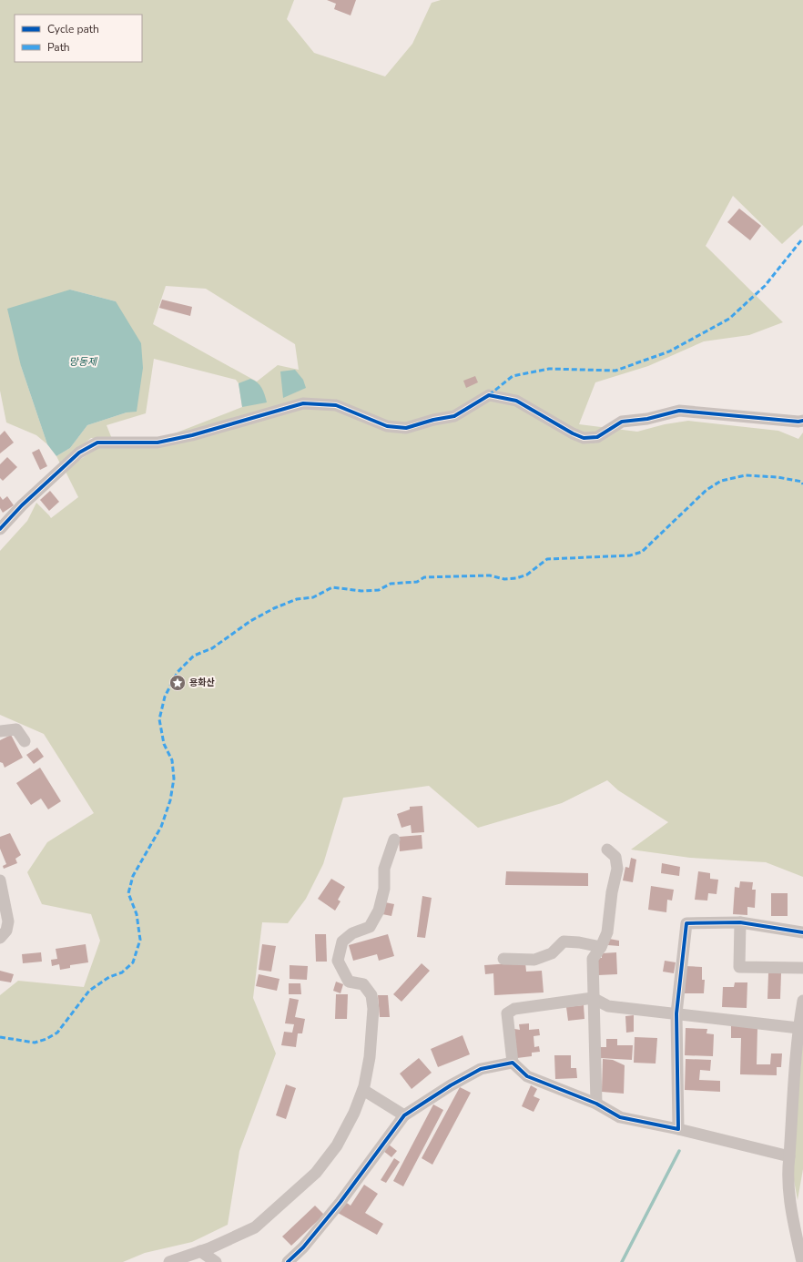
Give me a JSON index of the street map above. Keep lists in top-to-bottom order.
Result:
{
  "water": ["망동제"],
  "places": {
    "place": ["용화산"]
  },
  "legend": ["Cycle path", "Path"]
}
